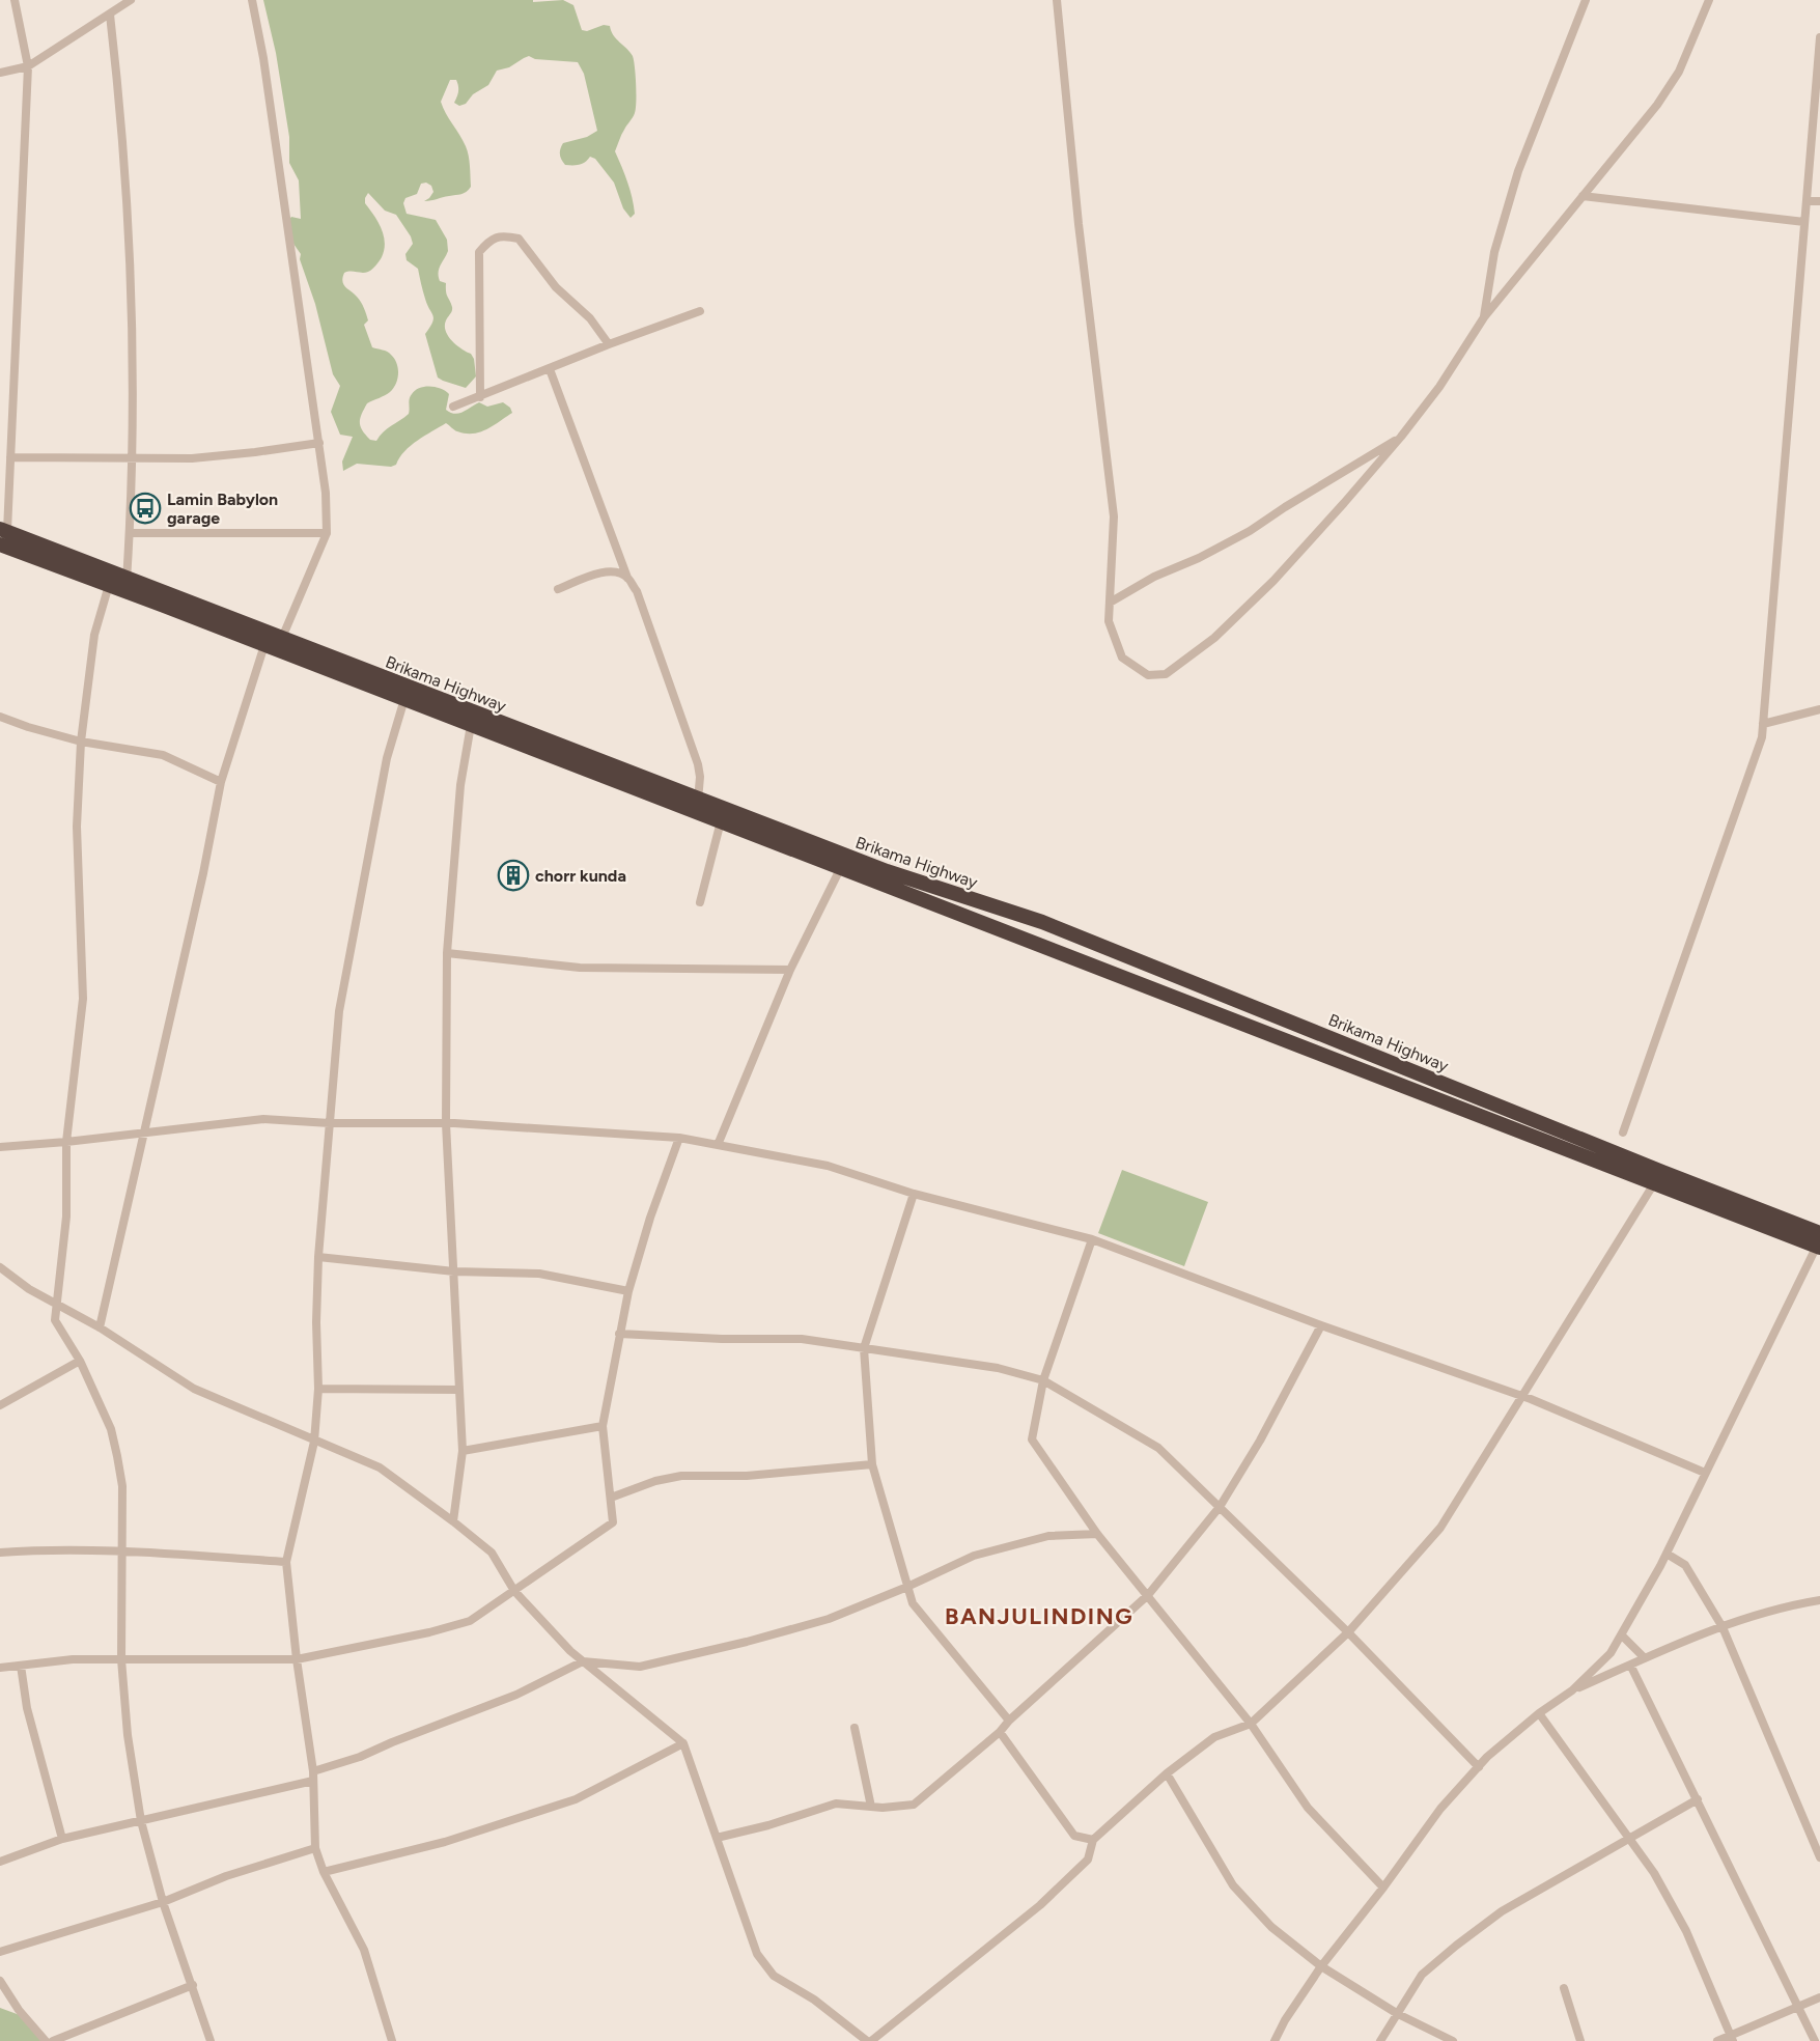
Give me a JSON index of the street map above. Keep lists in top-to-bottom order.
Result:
{
  "streets": {
    "highway": ["Brikama Highway"]
  },
  "districts": ["BANJULINDING"],
  "places": {
    "bus stop": ["Lamin Babylon garage"],
    "building": ["chorr kunda"]
  }
}
